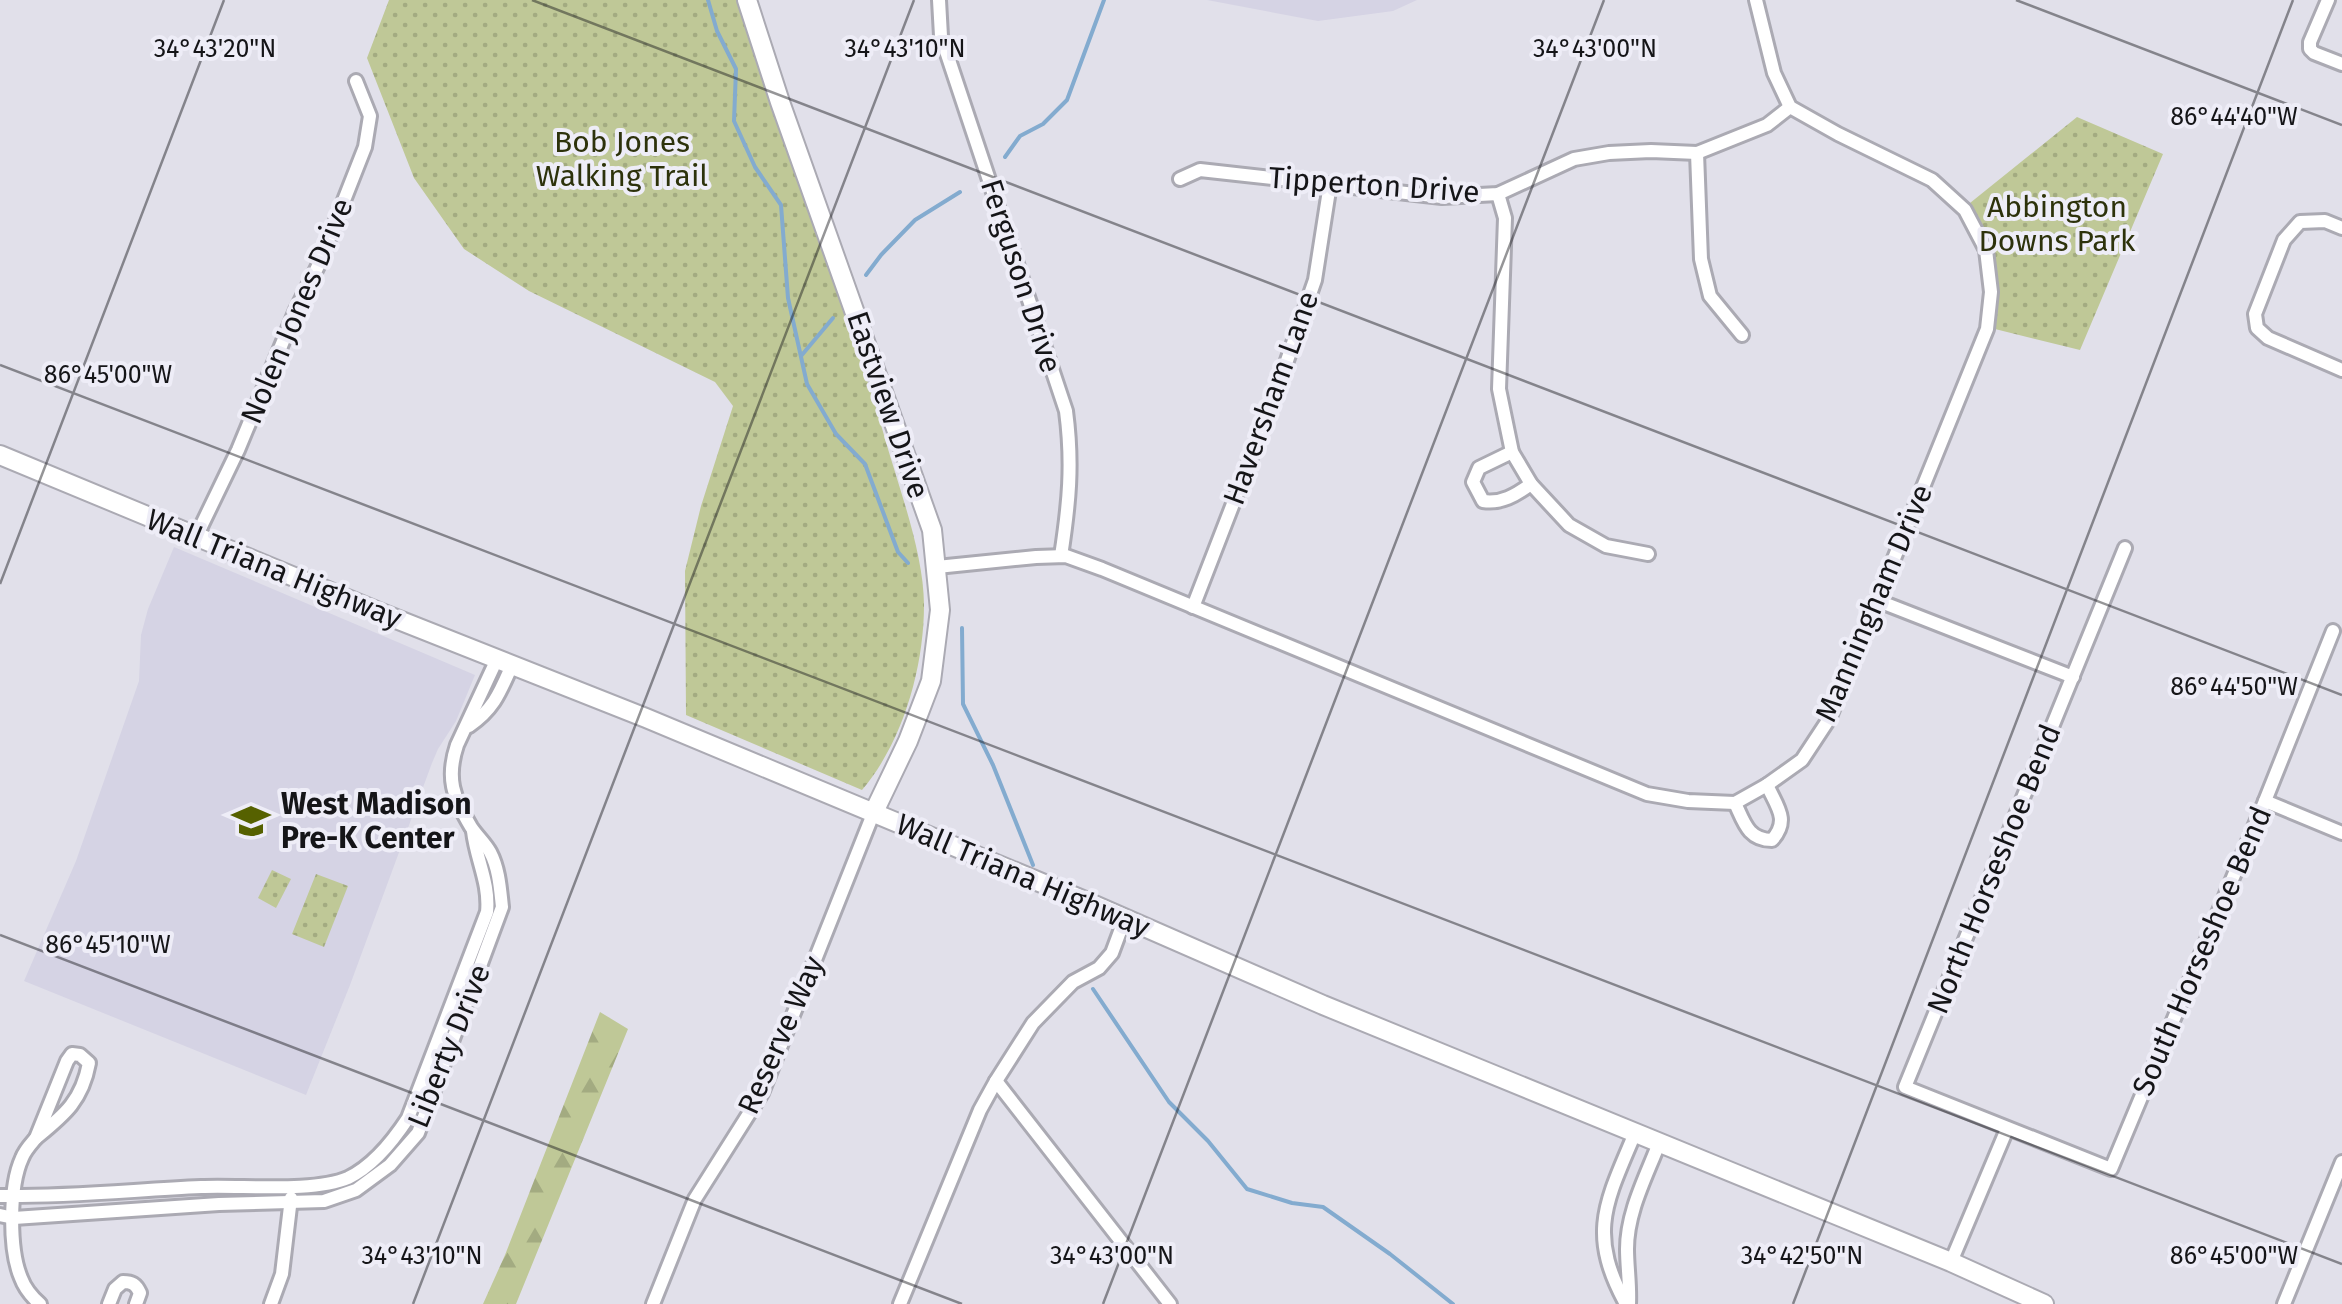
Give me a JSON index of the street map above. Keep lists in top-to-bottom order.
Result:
{
  "streets": {
    "main road": ["Eastview Drive", "Wall Triana Highway"],
    "street": [
      "Tipperton Drive",
      "Ferguson Drive",
      "Nolen Jones Drive",
      "Haversham Lane",
      "Manningham Drive",
      "North Horseshoe Bend",
      "South Horseshoe Bend",
      "Reserve Way",
      "Liberty Drive"
    ]
  },
  "crossings": [
    ["Tipperton Drive", "Haversham Lane"],
    ["Tipperton Drive", "Manningham Drive"],
    ["Nolen Jones Drive", "Wall Triana Highway"],
    ["Eastview Drive", "Wall Triana Highway"],
    ["Eastview Drive", "Reserve Way"],
    ["Wall Triana Highway", "Reserve Way"],
    ["Wall Triana Highway", "Liberty Drive"],
    ["North Horseshoe Bend", "South Horseshoe Bend"]
  ],
  "parks": ["Bob Jones Walking Trail", "Abbington Downs Park"],
  "places": {
    "school or university": ["West Madison Pre-K Center"]
  },
  "coordinates": [
    "34°43'20\"N",
    "34°43'10\"N",
    "34°43'00\"N",
    "86°44'40\"W",
    "86°45'00\"W",
    "86°44'50\"W",
    "86°45'10\"W",
    "34°42'50\"N"
  ]
}
